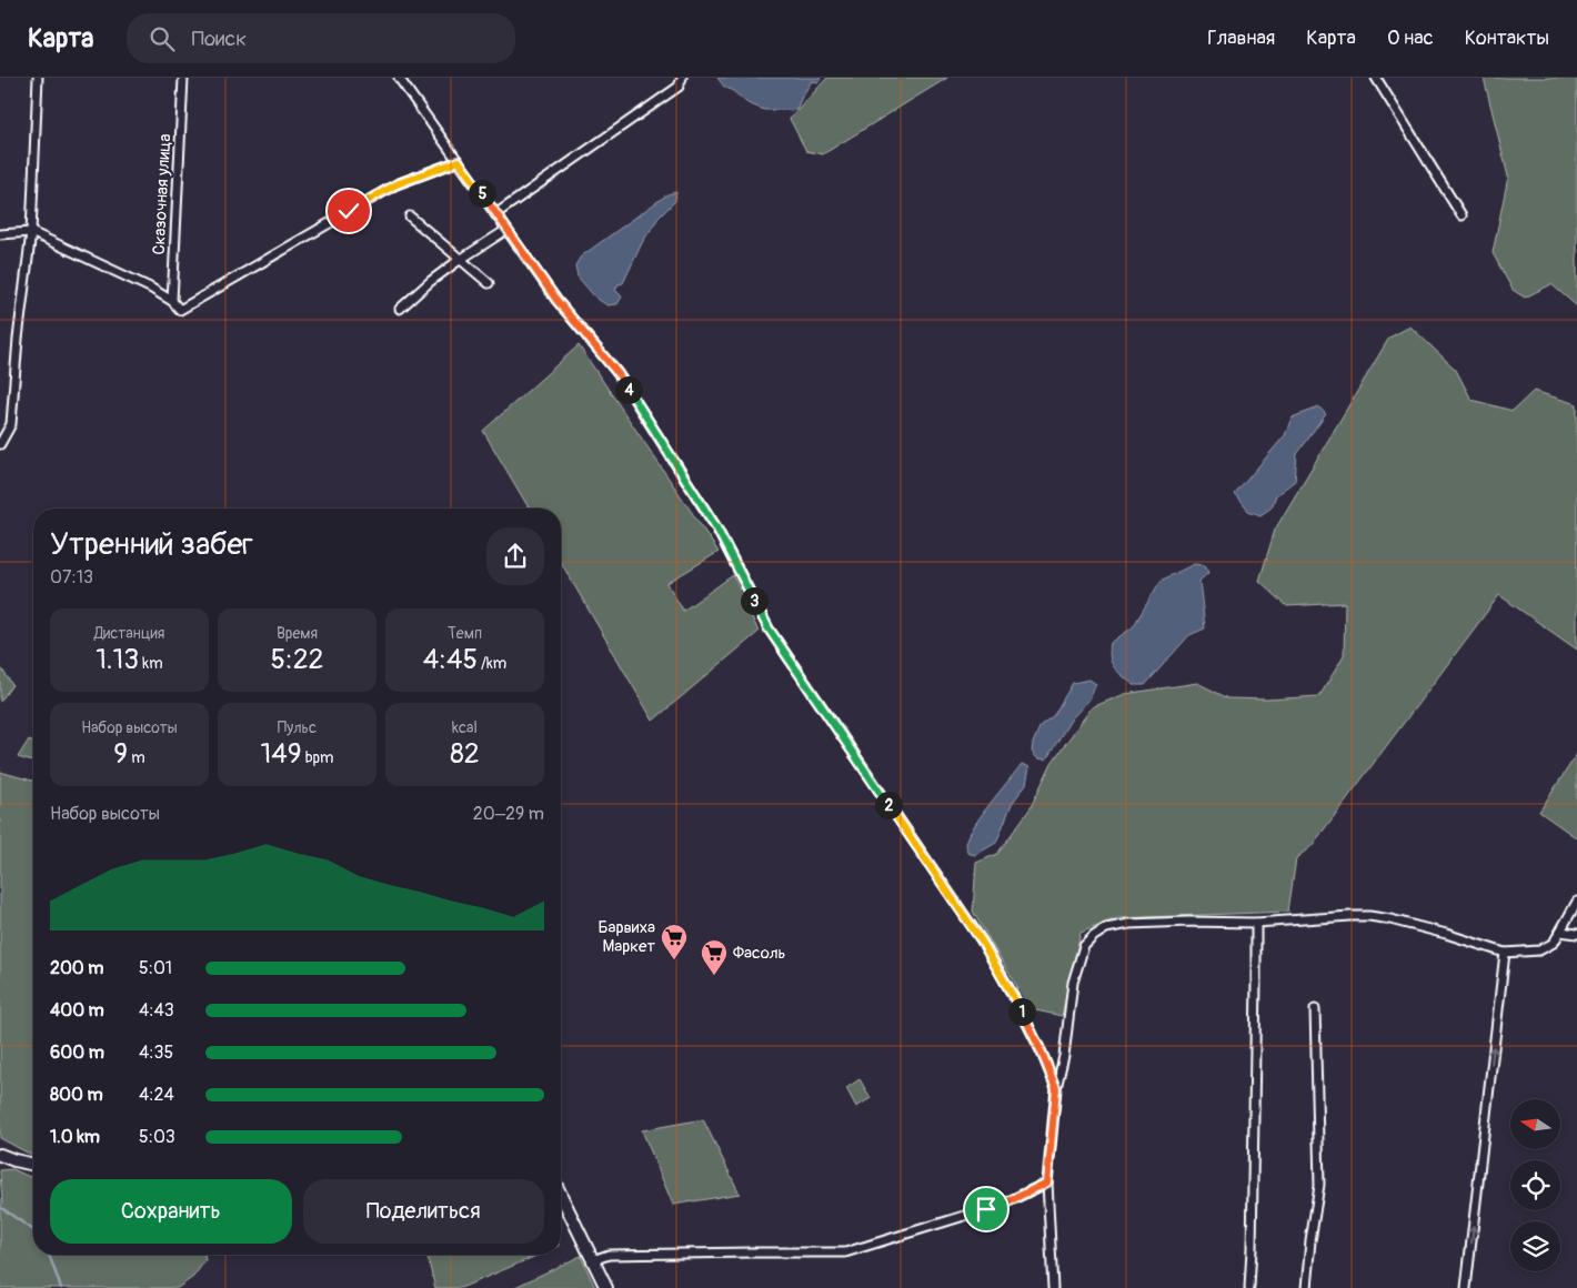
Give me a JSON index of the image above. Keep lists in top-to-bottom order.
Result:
{
  "streets": {
    "street": ["Сказочная улица"]
  },
  "places": {
    "supermarket": ["Барвиха Маркет", "Фасоль"]
  },
  "north": "left",
  "page": {
    "header": "Карта",
    "search": "Поиск",
    "nav": [
      "Главная",
      "Карта",
      "О нас",
      "Контакты"
    ],
    "pins": [
      "5",
      "4",
      "3",
      "2",
      "1"
    ],
    "heading": ["Утренний забег", "07:13"],
    "stats": [
      ["Дистанция", "1.13 km"],
      ["Время", "5:22"],
      ["Темп", "4:45 /km"],
      ["Набор высоты", "9 m"],
      ["Пульс", "149 bpm"],
      ["kcal", "82"]
    ],
    "chart": ["Набор высоты", "20–29 m"],
    "list": [
      {
        "name": "200 m",
        "note": "5:01"
      },
      {
        "name": "400 m",
        "note": "4:43"
      },
      {
        "name": "600 m",
        "note": "4:35"
      },
      {
        "name": "800 m",
        "note": "4:24"
      },
      {
        "name": "1.0 km",
        "note": "5:03"
      }
    ],
    "buttons": ["Сохранить", "Поделиться"]
  }
}
